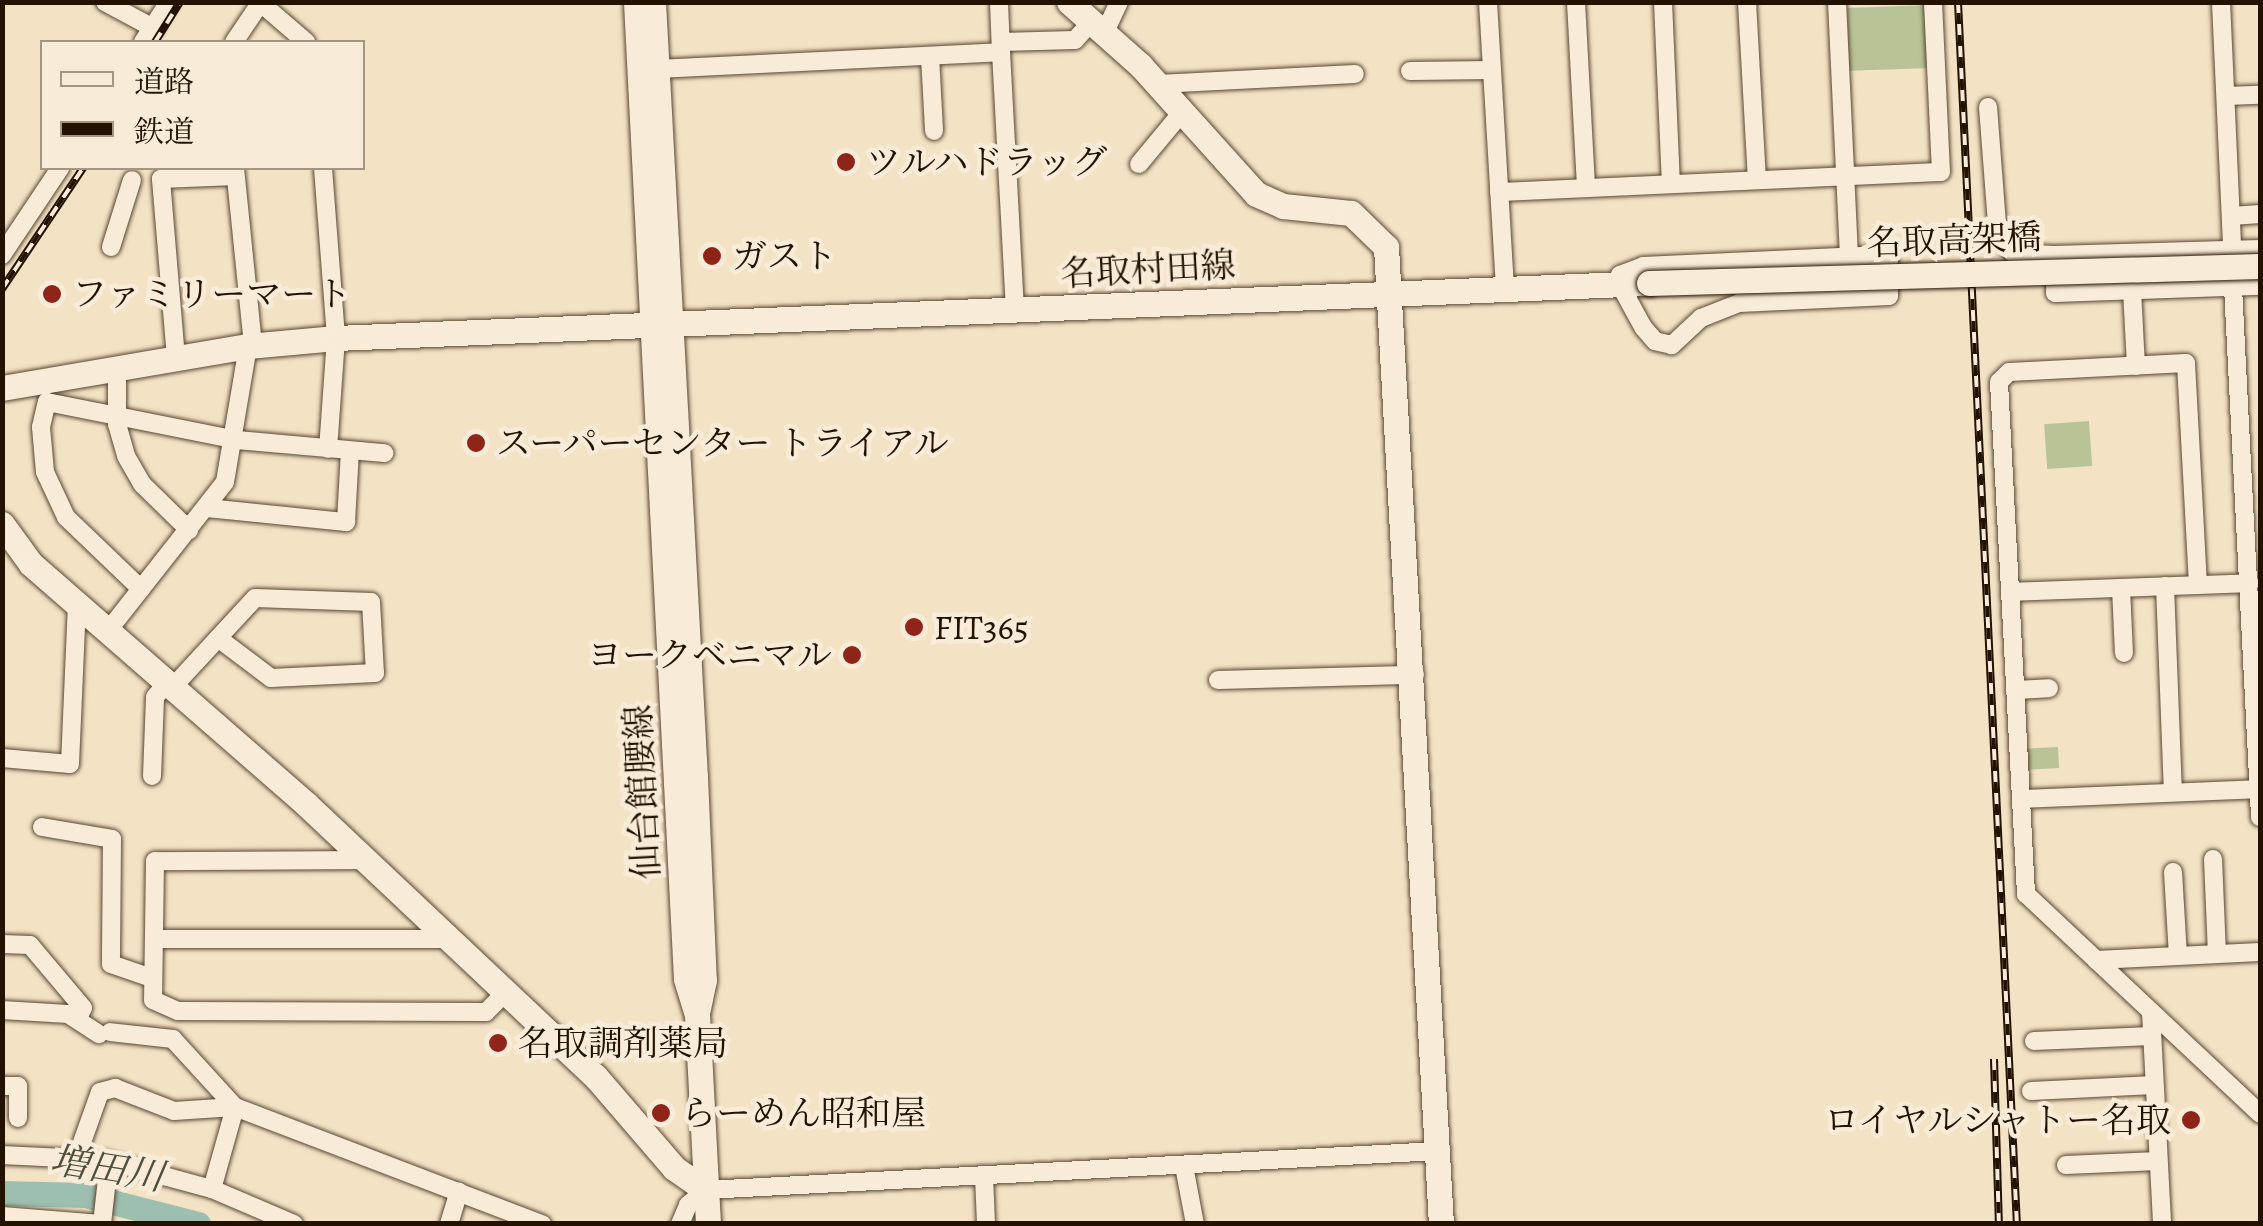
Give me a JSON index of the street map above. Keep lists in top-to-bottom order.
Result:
{
  "streets": {
    "main road": ["名取高架橋", "名取村田線", "仙台館腰線"]
  },
  "crossings": [
    ["名取高架橋", "名取村田線"],
    ["名取村田線", "仙台館腰線"]
  ],
  "water": ["増田川"],
  "places": [
    "ツルハドラッグ",
    "ガスト",
    "ファミリーマート",
    "スーパーセンター トライアル",
    "FIT365",
    "ヨークベニマル",
    "名取調剤薬局",
    "らーめん昭和屋",
    "ロイヤルシャトー名取"
  ],
  "legend": ["道路", "鉄道"]
}
